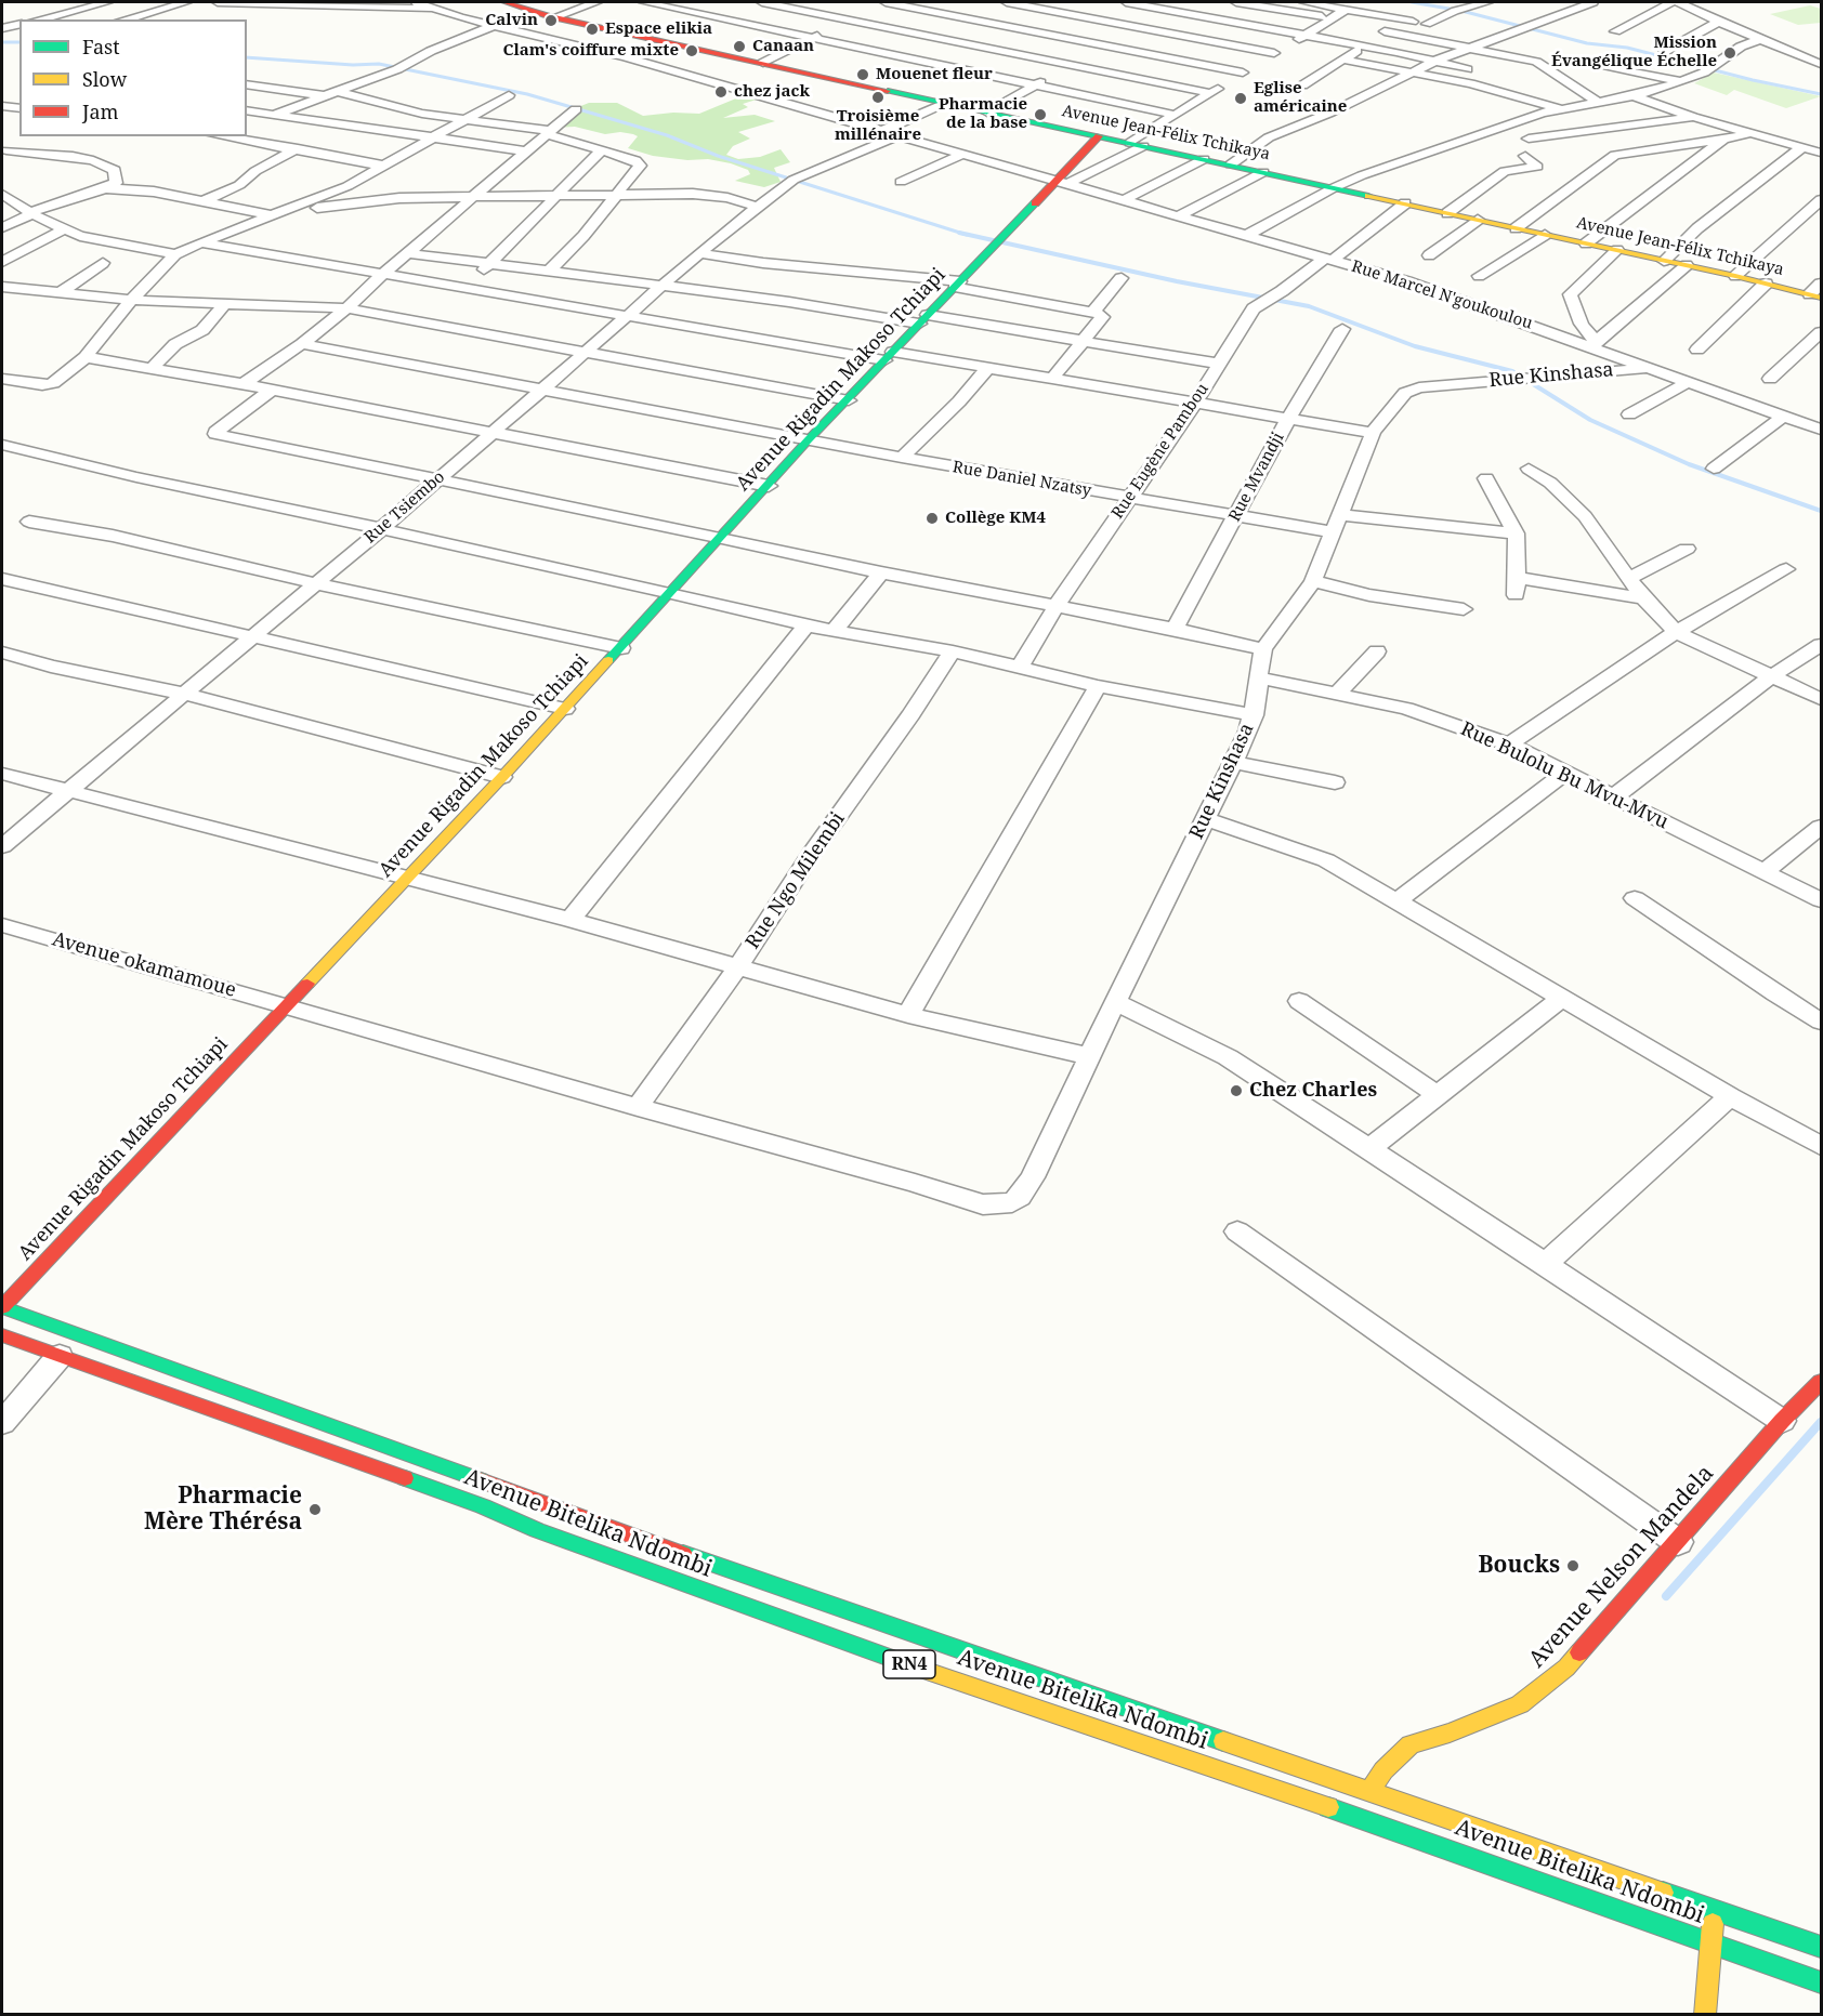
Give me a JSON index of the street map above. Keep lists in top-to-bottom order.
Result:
{
  "streets": {
    "main road": [
      "Avenue Jean-Félix Tchikaya",
      "Avenue Rigadin Makoso Tchiapi",
      "Avenue Bitelika Ndombi",
      "Avenue Nelson Mandela",
      "RN4"
    ],
    "street": [
      "Rue Marcel N'goukoulou",
      "Rue Kinshasa",
      "Rue Eugène Pambou",
      "Rue Mvandji",
      "Rue Daniel Nzatsy",
      "Rue Tsiembo",
      "Rue Bulolu Bu Mvu-Mvu",
      "Rue Ngo Milembi",
      "Avenue okamamoue"
    ]
  },
  "crossings": [
    ["Avenue Jean-Félix Tchikaya", "Avenue Rigadin Makoso Tchiapi"],
    ["Avenue Jean-Félix Tchikaya", "Rue Eugène Pambou"],
    ["Rue Marcel N'goukoulou", "Rue Kinshasa"],
    ["Rue Marcel N'goukoulou", "Avenue Rigadin Makoso Tchiapi"],
    ["Rue Marcel N'goukoulou", "Rue Eugène Pambou"],
    ["Rue Marcel N'goukoulou", "Rue Tsiembo"],
    ["Rue Kinshasa", "Rue Daniel Nzatsy"],
    ["Rue Kinshasa", "Rue Bulolu Bu Mvu-Mvu"],
    ["Rue Kinshasa", "Rue Ngo Milembi"],
    ["Rue Kinshasa", "Avenue okamamoue"],
    ["Avenue Rigadin Makoso Tchiapi", "Rue Daniel Nzatsy"],
    ["Avenue Rigadin Makoso Tchiapi", "Avenue okamamoue"],
    ["Avenue Rigadin Makoso Tchiapi", "Avenue Bitelika Ndombi"],
    ["Rue Eugène Pambou", "Rue Daniel Nzatsy"],
    ["Rue Mvandji", "Rue Daniel Nzatsy"],
    ["Rue Daniel Nzatsy", "Rue Tsiembo"],
    ["Rue Ngo Milembi", "Avenue okamamoue"],
    ["Avenue Bitelika Ndombi", "Avenue Nelson Mandela"]
  ],
  "places": [
    "Calvin",
    "Espace elikia",
    "Canaan",
    "Clam's coiffure mixte",
    "Mission Évangélique Échelle",
    "Mouenet fleur",
    "chez jack",
    "Troisième millénaire",
    "Eglise américaine",
    "Pharmacie de la base",
    "Collège KM4",
    "Chez Charles",
    "Pharmacie Mère Thérésa",
    "Boucks"
  ],
  "legend": ["Fast", "Slow", "Jam"]
}
